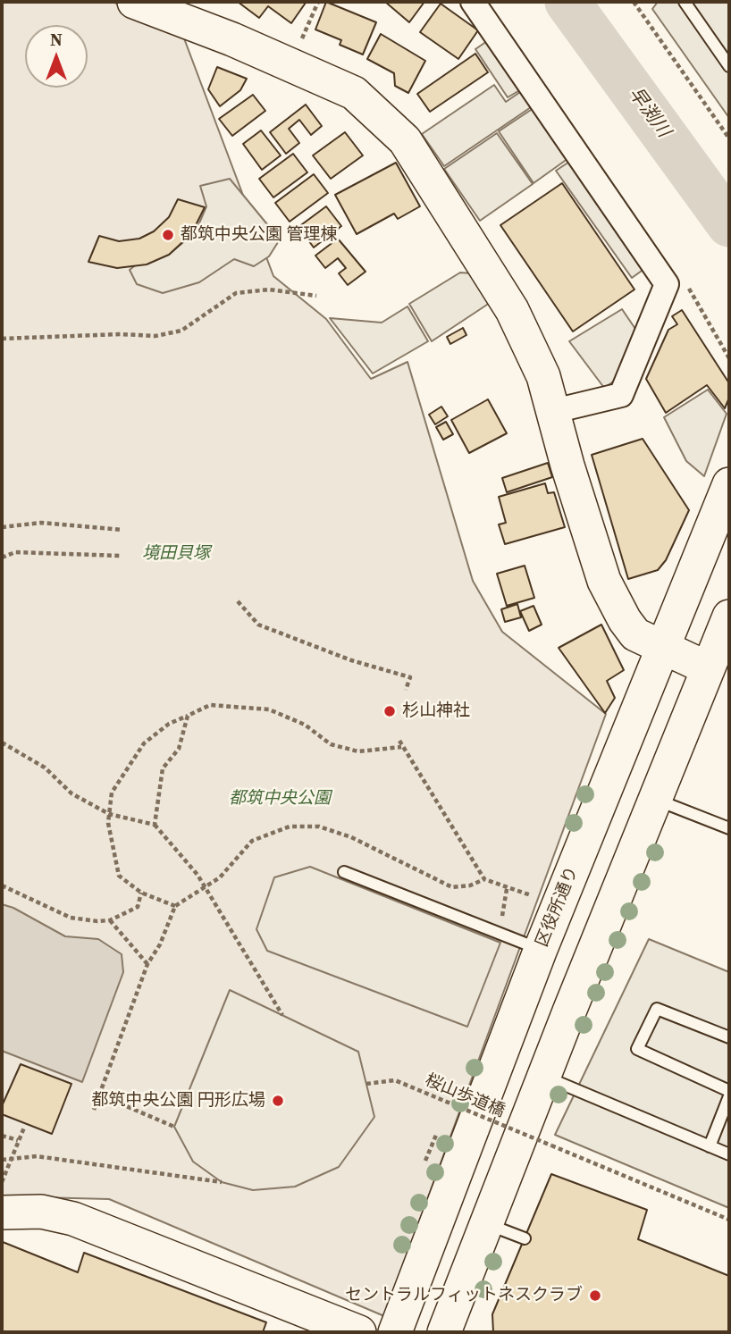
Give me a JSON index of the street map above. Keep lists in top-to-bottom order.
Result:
{
  "streets": {
    "street": ["区役所通り"],
    "path": ["桜山歩道橋"]
  },
  "water": ["早渕川"],
  "parks": ["境田貝塚", "都筑中央公園"],
  "places": [
    "都筑中央公園 管理棟",
    "杉山神社",
    "都筑中央公園 円形広場",
    "セントラルフィットネスクラブ"
  ],
  "north": "top"
}
